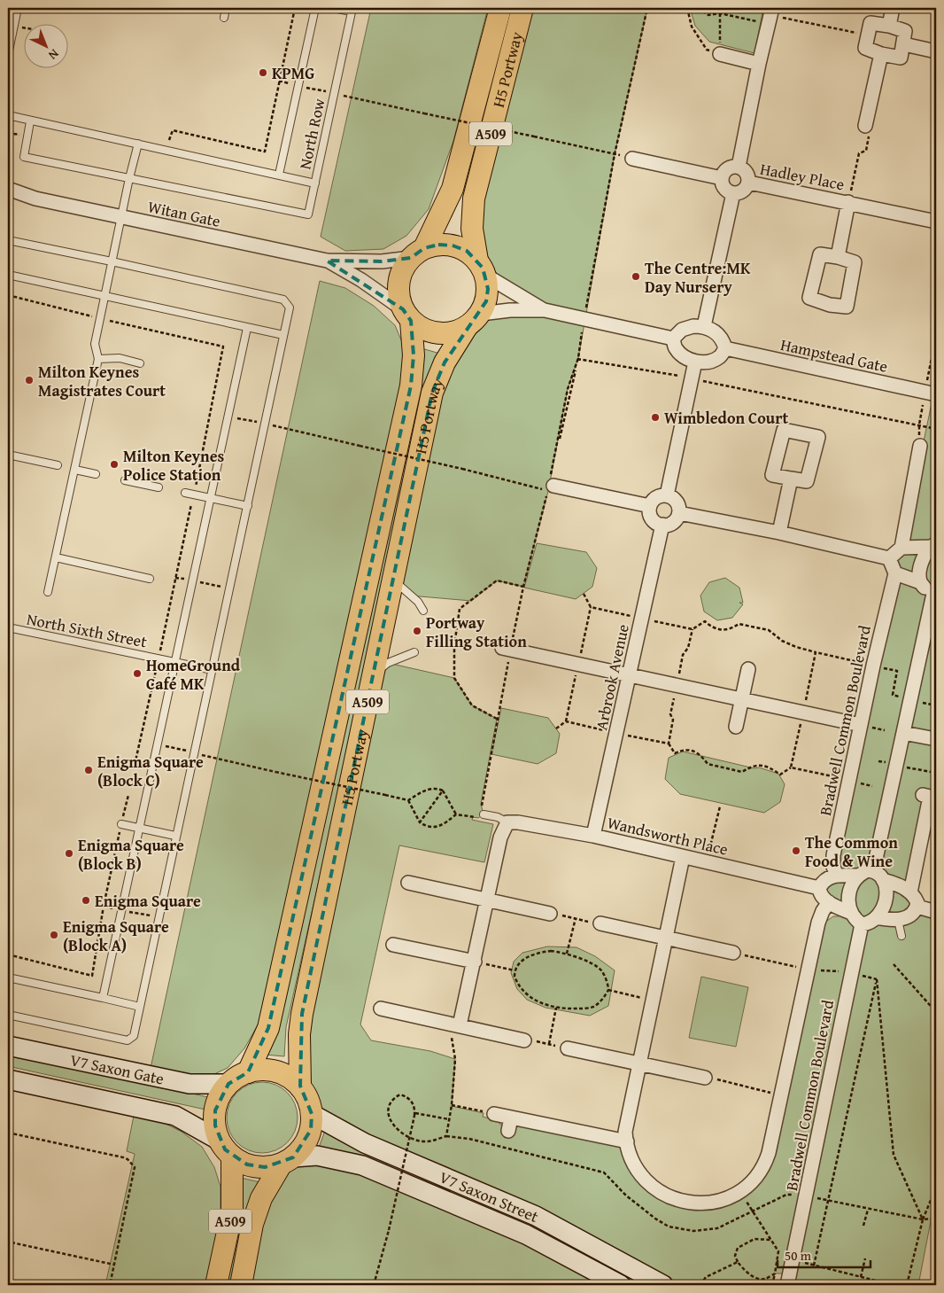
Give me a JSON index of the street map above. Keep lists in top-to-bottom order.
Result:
{
  "streets": {
    "main road": ["H5 Portway", "A509"],
    "street": [
      "Hadley Place",
      "Witan Gate",
      "Hampstead Gate",
      "Arbrook Avenue",
      "Bradwell Common Boulevard",
      "Wandsworth Place",
      "V7 Saxon Gate",
      "V7 Saxon Street"
    ],
    "lane": ["North Row", "North Sixth Street"]
  },
  "crossings": [
    ["H5 Portway", "A509"],
    ["H5 Portway", "Witan Gate"],
    ["H5 Portway", "V7 Saxon Gate"],
    ["H5 Portway", "V7 Saxon Street"],
    ["A509", "V7 Saxon Gate"],
    ["A509", "V7 Saxon Street"],
    ["Arbrook Avenue", "Wandsworth Place"],
    ["V7 Saxon Gate", "V7 Saxon Street"]
  ],
  "places": [
    "KPMG",
    "The Centre:MK Day Nursery",
    "Milton Keynes Magistrates Court",
    "Wimbledon Court",
    "Milton Keynes Police Station",
    "Portway Filling Station",
    "HomeGround Café MK",
    "Enigma Square (Block C)",
    "The Common Food & Wine",
    "Enigma Square (Block B)",
    "Enigma Square",
    "Enigma Square (Block A)"
  ],
  "scale_bar": "50 m",
  "north": "bottom right"
}
